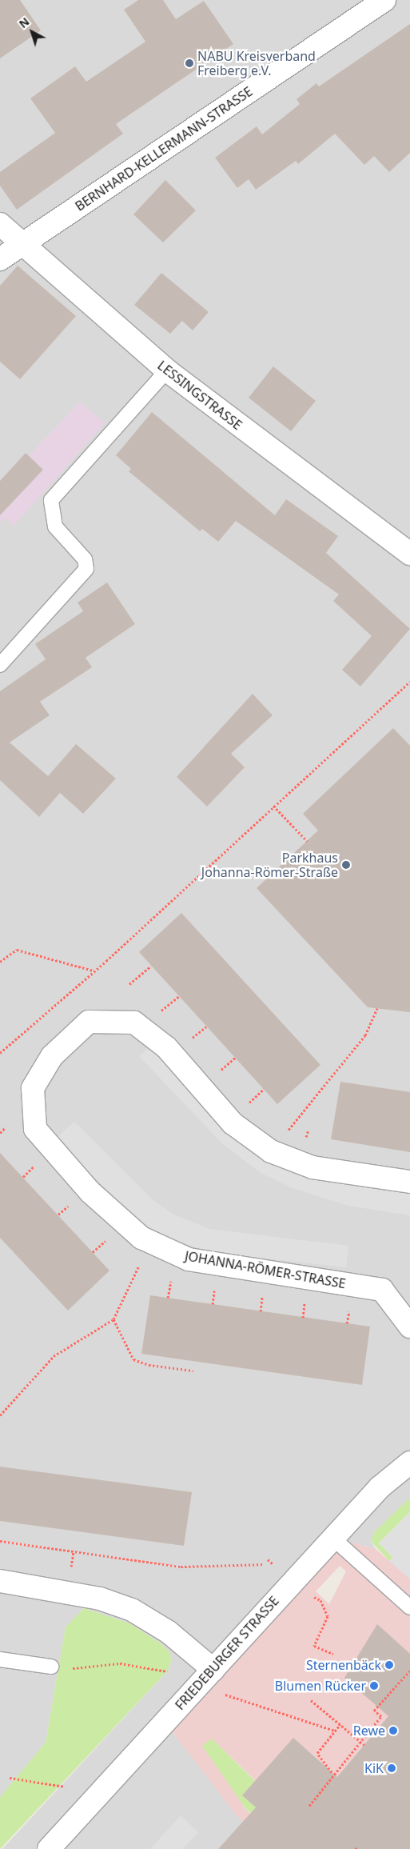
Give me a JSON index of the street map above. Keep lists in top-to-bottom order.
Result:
{
  "streets": {
    "street": [
      "BERNHARD-KELLERMANN-STRASSE",
      "LESSINGSTRASSE",
      "JOHANNA-RÖMER-STRASSE",
      "FRIEDEBURGER STRASSE"
    ]
  },
  "crossings": [
    ["BERNHARD-KELLERMANN-STRASSE", "LESSINGSTRASSE"]
  ],
  "places": [
    "NABU Kreisverband Freiberg e.V.",
    "Parkhaus Johanna-Römer-Straße",
    "Sternenbäck",
    "Blumen Rücker",
    "Rewe",
    "KiK"
  ],
  "north": "top left"
}
